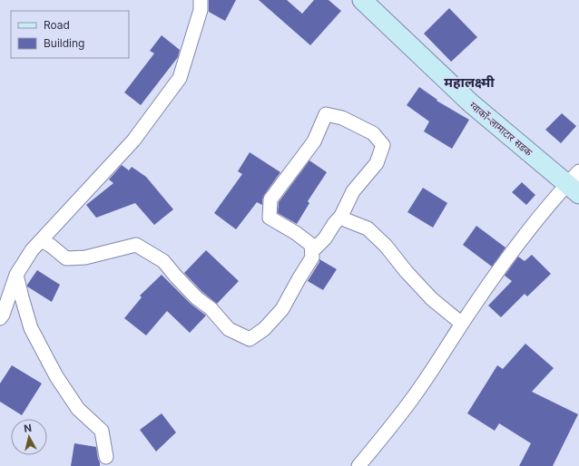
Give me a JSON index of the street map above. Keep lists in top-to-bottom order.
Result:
{
  "streets": {
    "main road": ["ग्वार्को-लामाटार सडक"]
  },
  "districts": ["महालक्ष्मी"],
  "legend": ["Road", "Building"],
  "north": "top"
}
